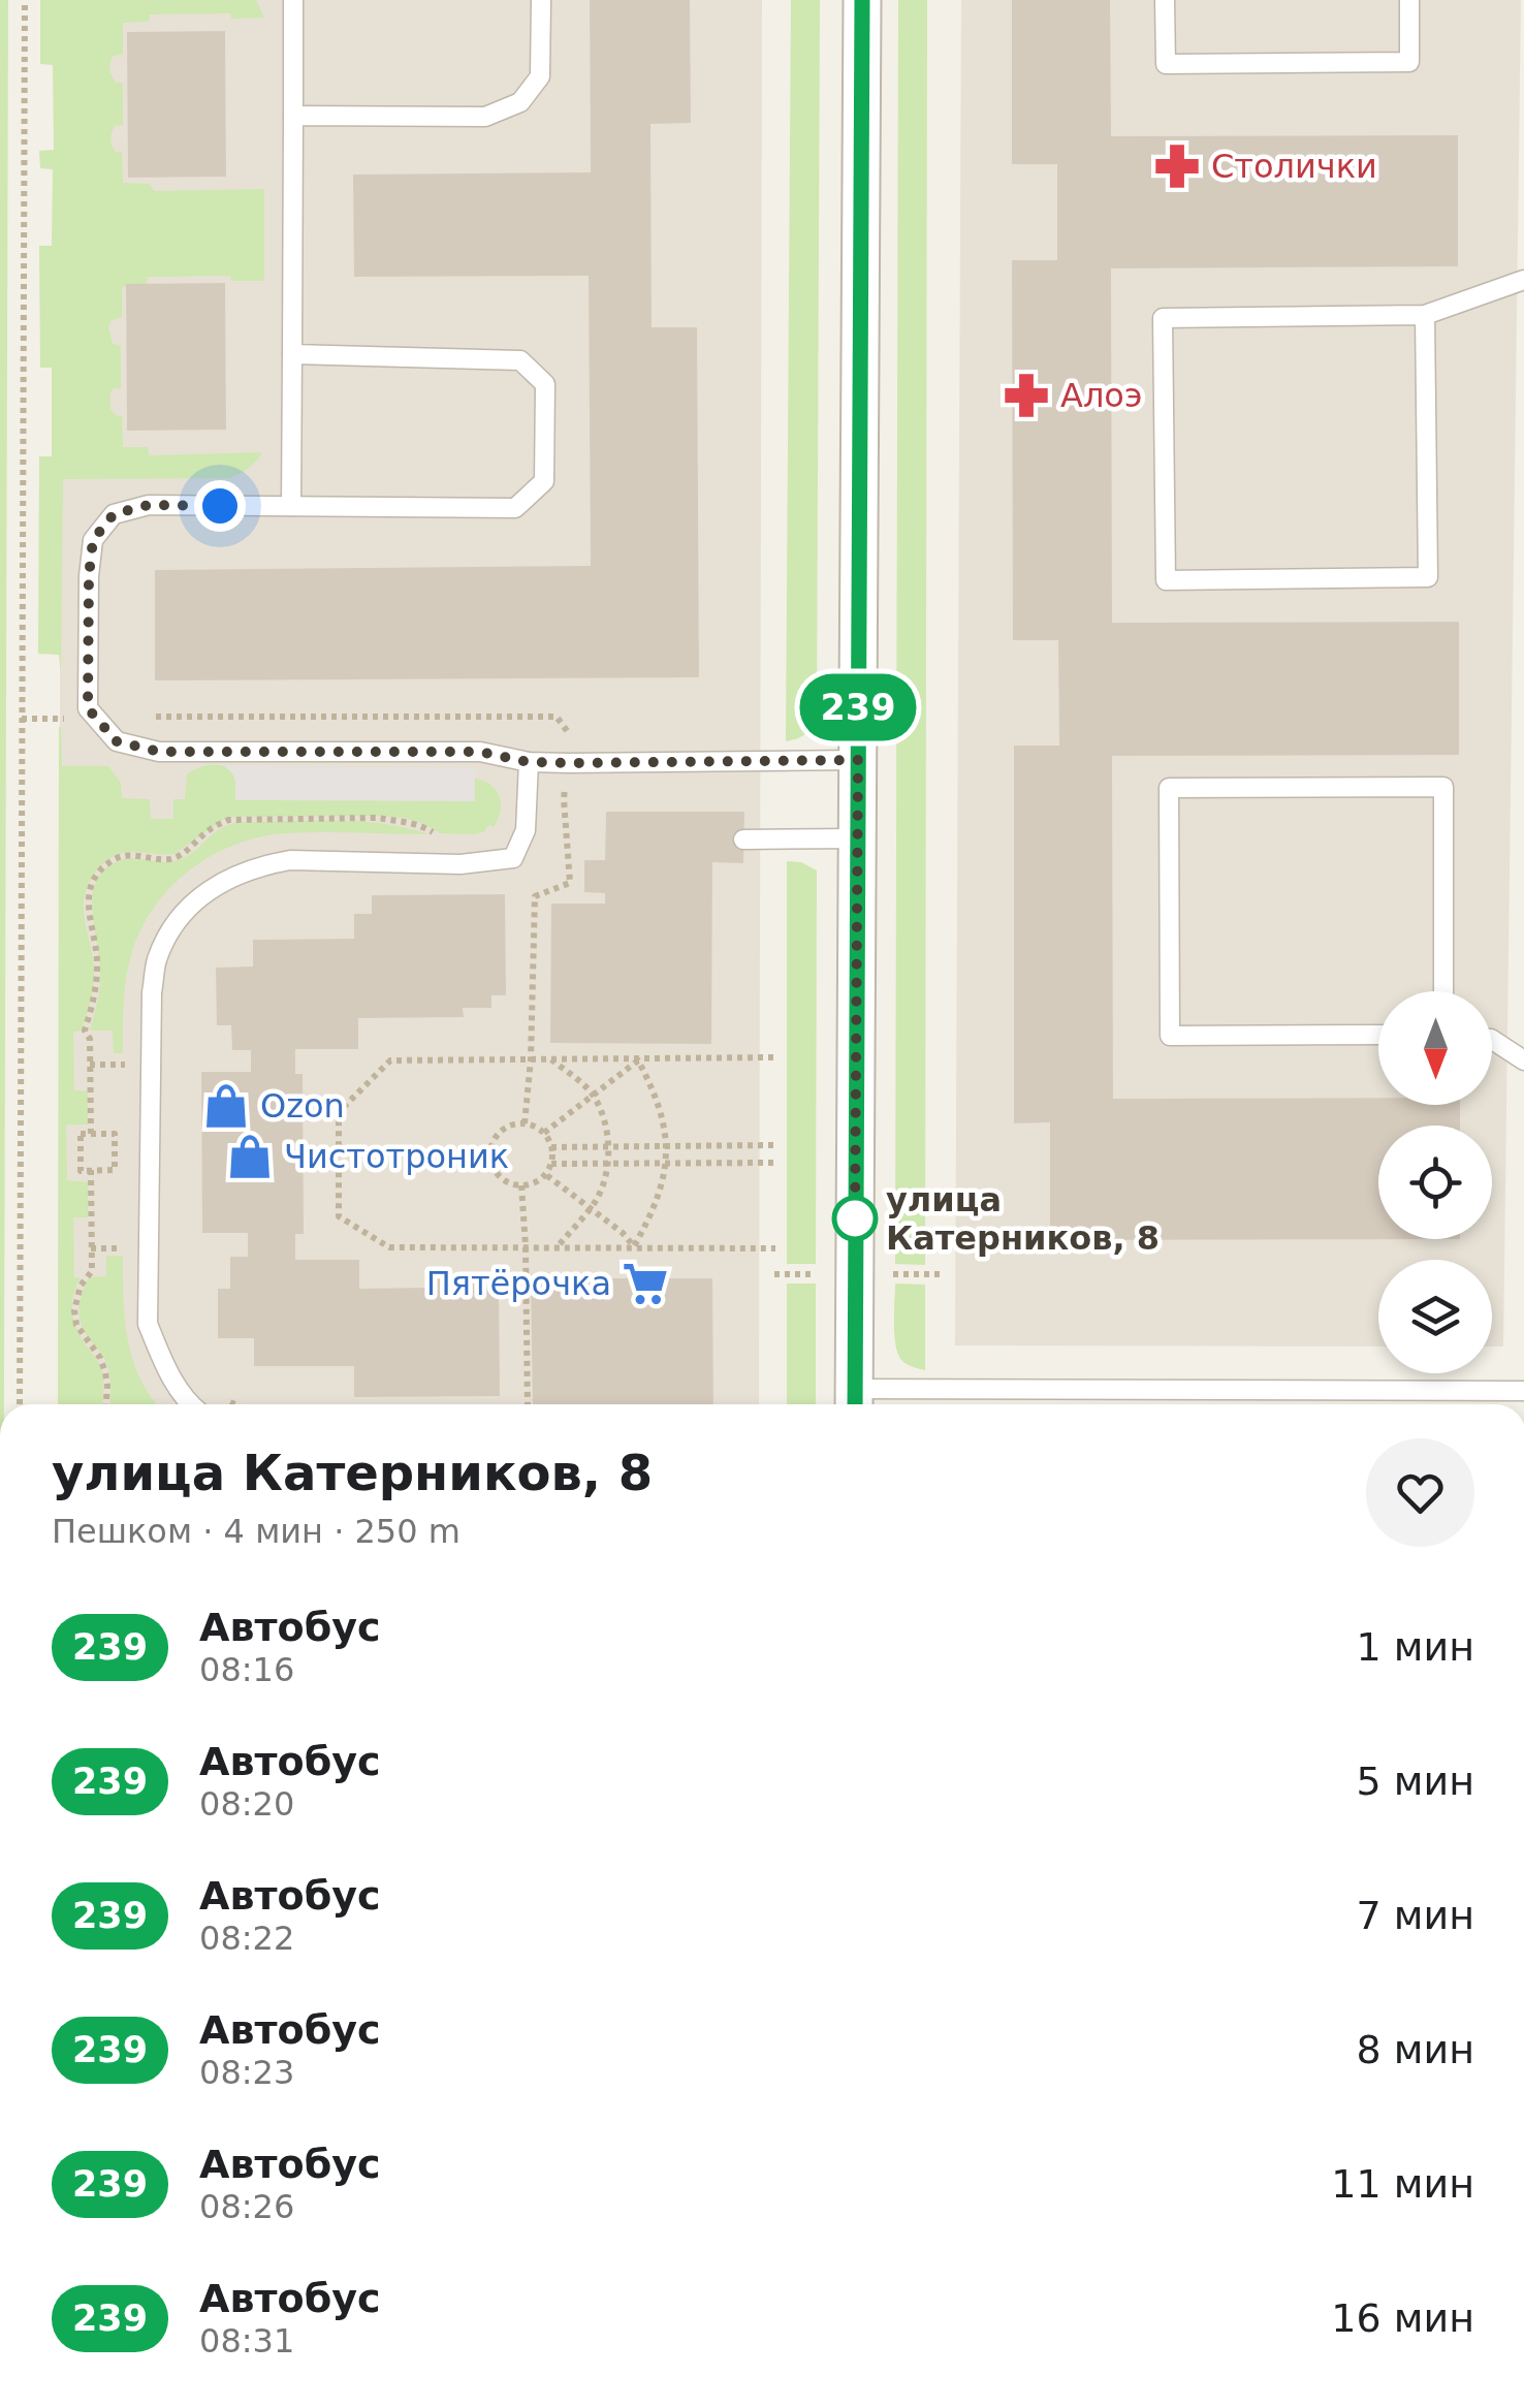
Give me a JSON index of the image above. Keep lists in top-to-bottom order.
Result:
{
  "places": {
    "pharmacy": ["Столички", "Алоэ"],
    "shop": ["Ozon", "Чистотроник"],
    "other": ["улица Катерников, 8"],
    "supermarket": ["Пятёрочка"]
  },
  "lines": ["bus line 239"],
  "north": "bottom",
  "page": {
    "on_map": "239",
    "heading": ["улица Катерников, 8", "Пешком · 4 мин · 250 m"],
    "list": [
      {
        "mark": "239",
        "name": "Автобус",
        "note": "08:16",
        "value": "1 мин"
      },
      {
        "mark": "239",
        "name": "Автобус",
        "note": "08:20",
        "value": "5 мин"
      },
      {
        "mark": "239",
        "name": "Автобус",
        "note": "08:22",
        "value": "7 мин"
      },
      {
        "mark": "239",
        "name": "Автобус",
        "note": "08:23",
        "value": "8 мин"
      },
      {
        "mark": "239",
        "name": "Автобус",
        "note": "08:26",
        "value": "11 мин"
      },
      {
        "mark": "239",
        "name": "Автобус",
        "note": "08:31",
        "value": "16 мин"
      }
    ]
  }
}
